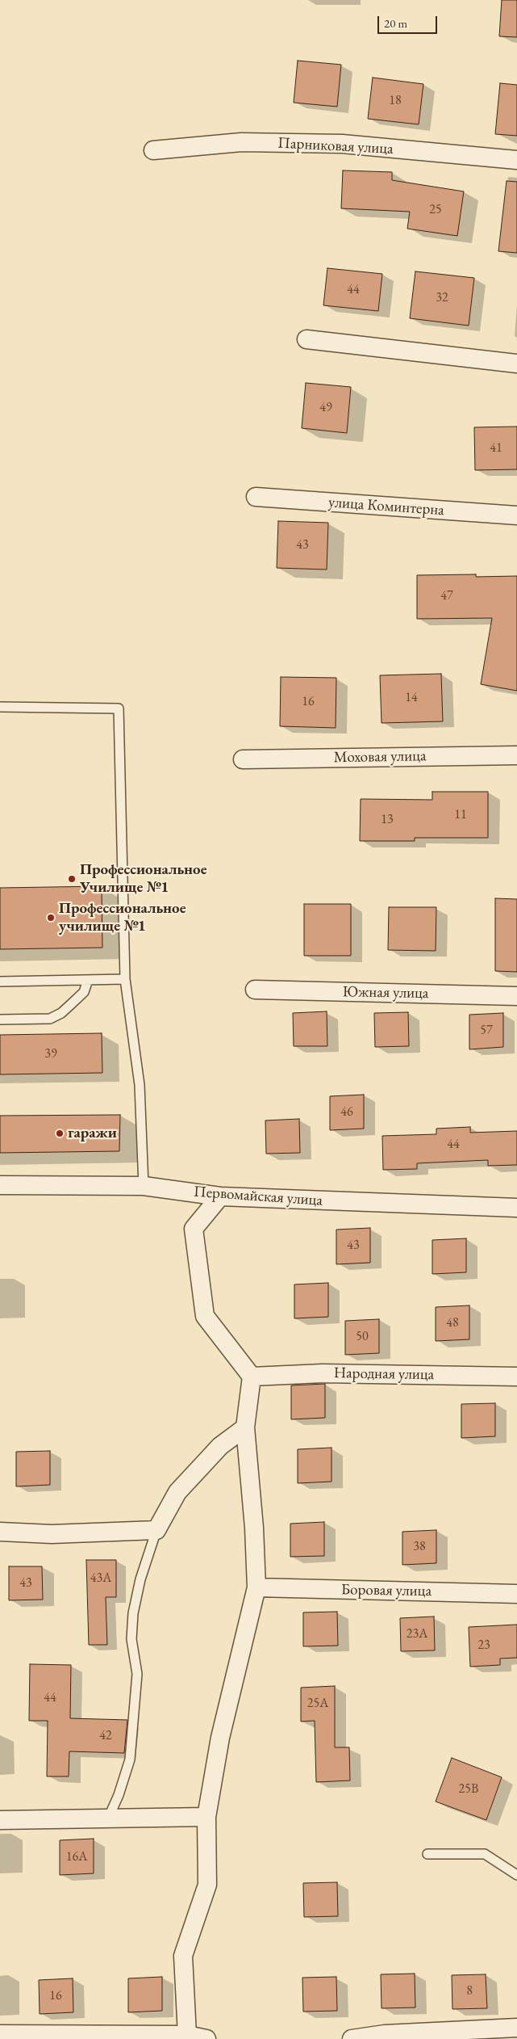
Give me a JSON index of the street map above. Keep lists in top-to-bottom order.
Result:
{
  "streets": {
    "street": [
      "Парниковая улица",
      "улица Коминтерна",
      "Моховая улица",
      "Южная улица",
      "Первомайская улица",
      "Народная улица",
      "Боровая улица"
    ]
  },
  "places": ["Профессиональное Училище №1", "Профессиональное училище №1", "гаражи"],
  "house_numbers": [
    "18",
    "25",
    "44",
    "32",
    "49",
    "41",
    "43",
    "47",
    "14",
    "16",
    "11",
    "13",
    "57",
    "39",
    "46",
    "44",
    "43",
    "48",
    "50",
    "38",
    "43А",
    "43",
    "23А",
    "23",
    "44",
    "25А",
    "42",
    "25В",
    "16А",
    "8",
    "16"
  ],
  "scale_bar": "20 m"
}
